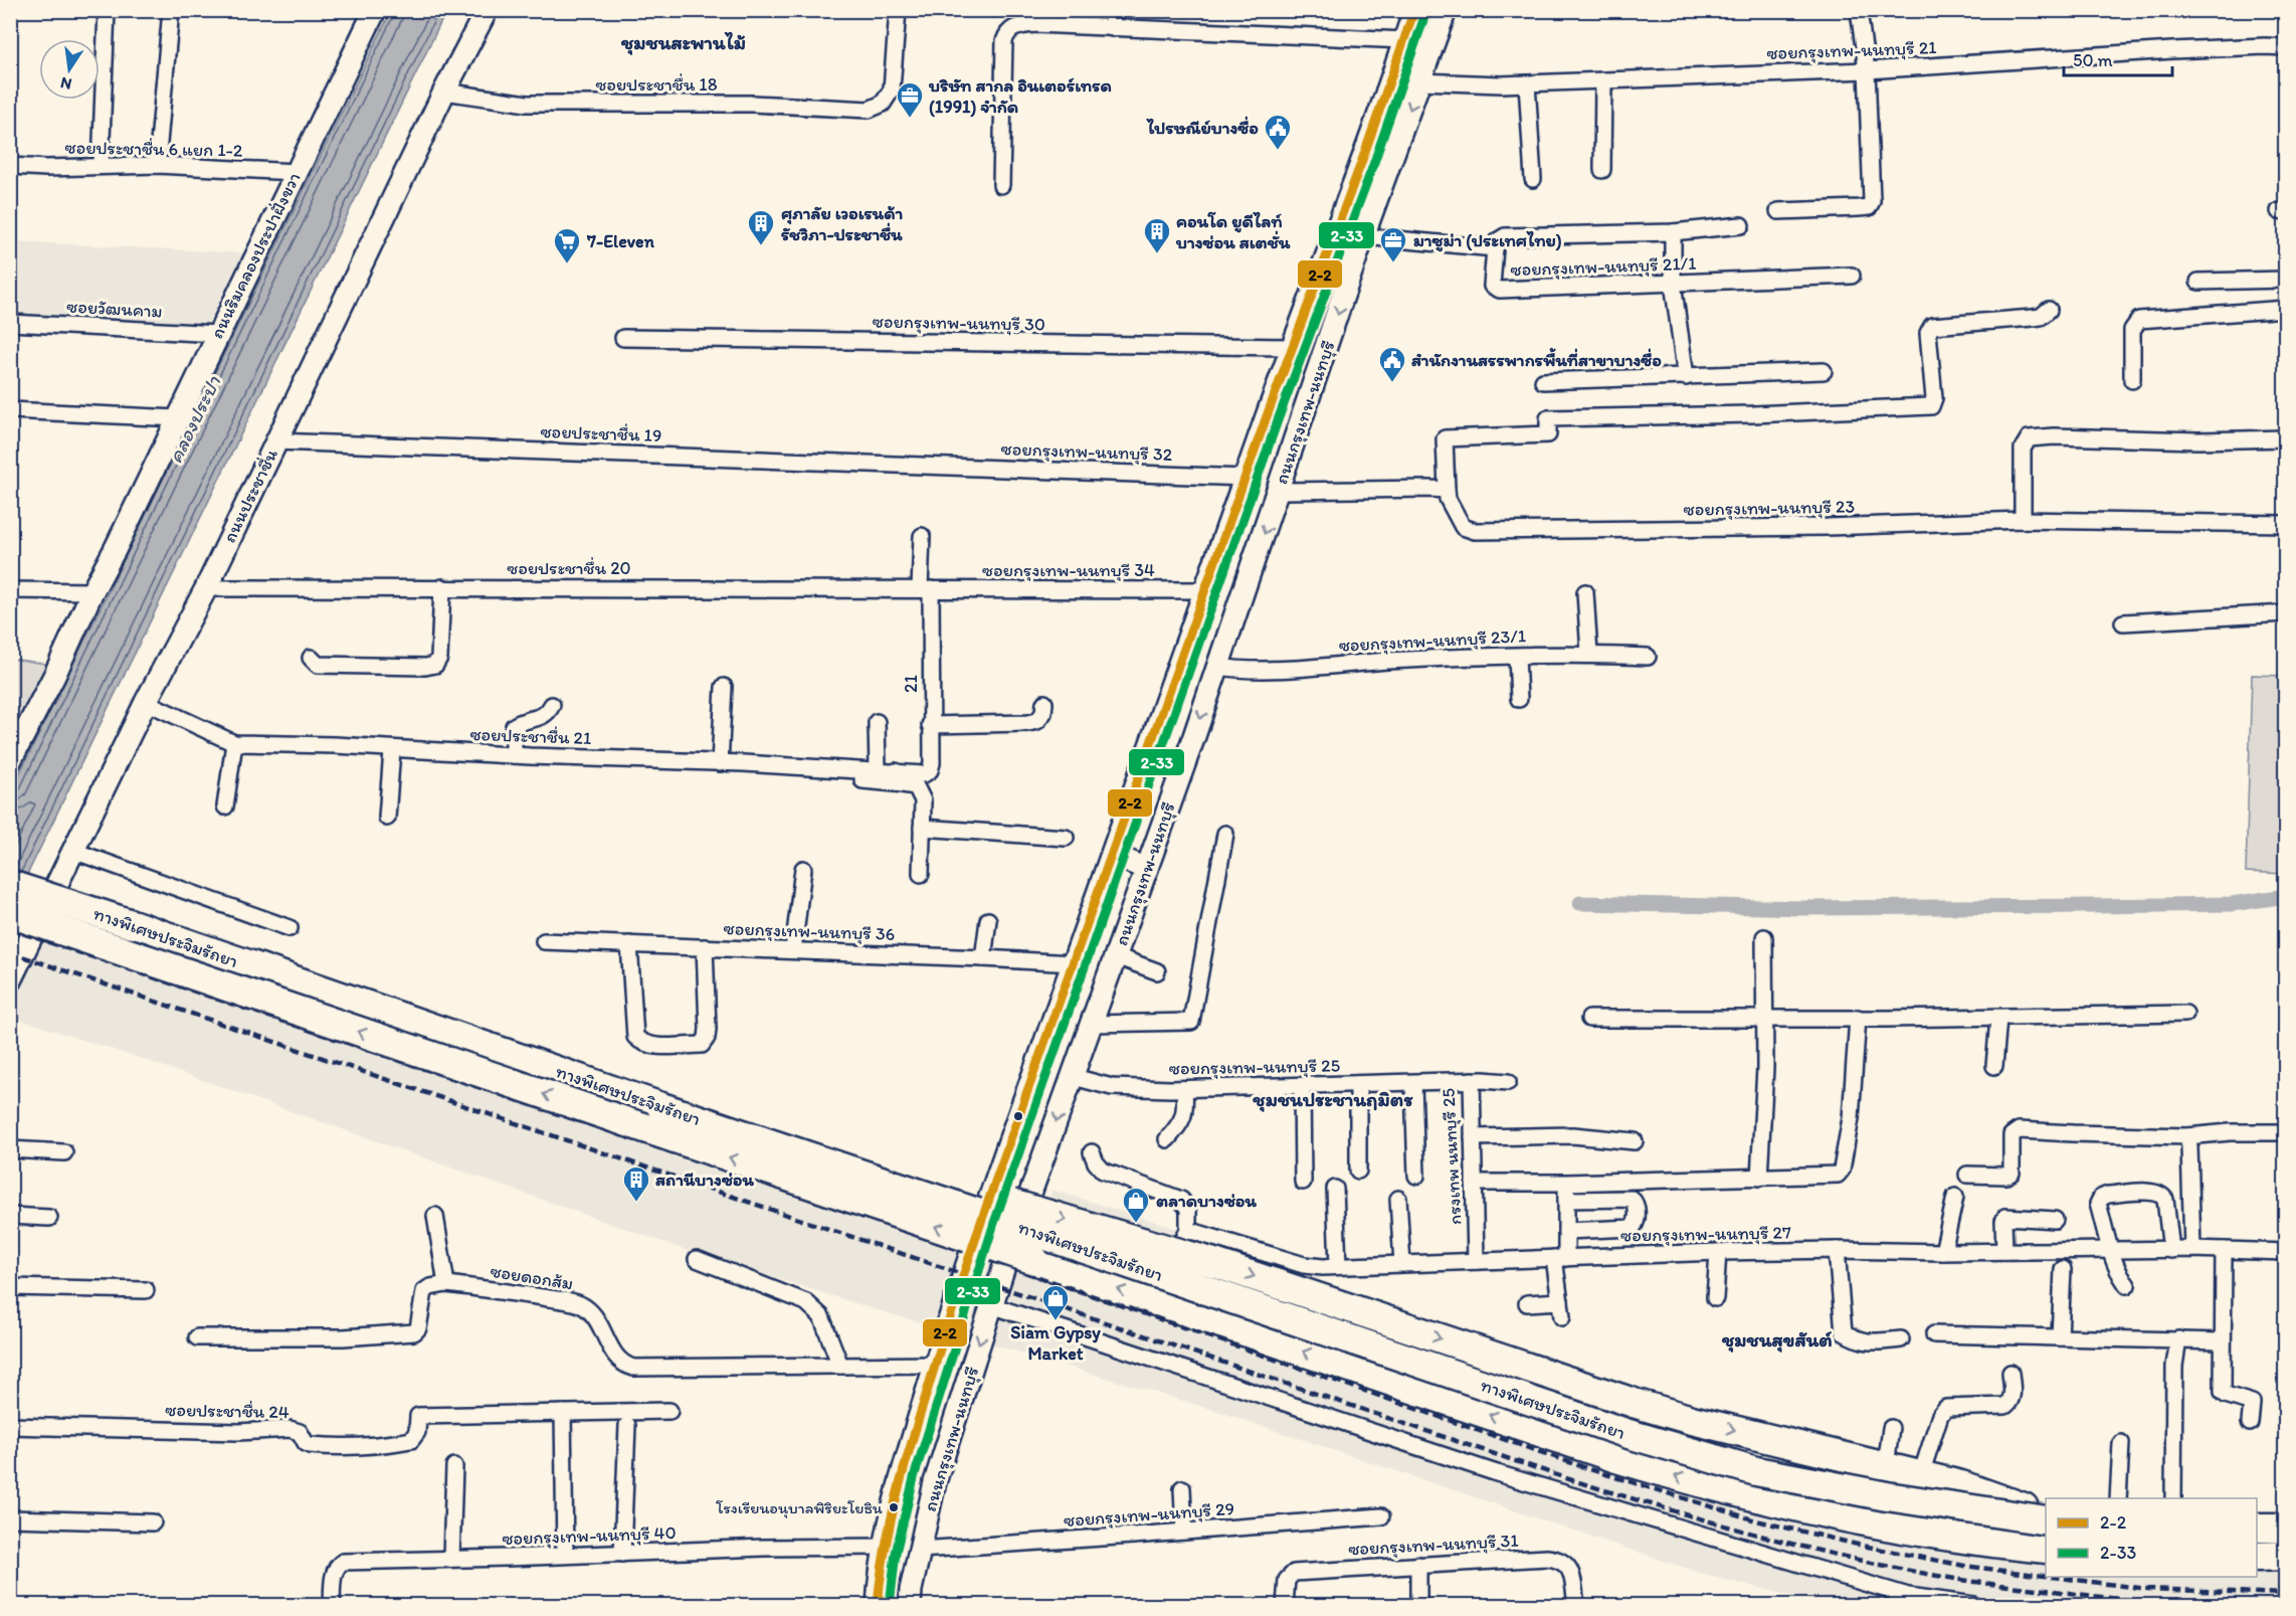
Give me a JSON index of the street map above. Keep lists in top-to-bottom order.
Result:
{
  "streets": {
    "highway": ["ทางพิเศษประจิมรัถยา"],
    "main road": ["ถนนริมคลองประปาฝั่งขวา", "ถนนกรุงเทพ-นนทบุรี", "ถนนประชาชื่น"],
    "street": [
      "ซอยกรุงเทพ-นนทบุรี 21",
      "ซอยประชาชื่น 18",
      "ซอยประชาชื่น 6 แยก 1-2",
      "ซอยกรุงเทพ-นนทบุรี 21/1",
      "ซอยวัฒนคาม",
      "ซอยกรุงเทพ-นนทบุรี 30",
      "ซอยประชาชื่น 19",
      "ซอยกรุงเทพ-นนทบุรี 32",
      "ซอยกรุงเทพ-นนทบุรี 23",
      "ซอยประชาชื่น 20",
      "ซอยกรุงเทพ-นนทบุรี 34",
      "ซอยกรุงเทพ-นนทบุรี 23/1",
      "21",
      "ซอยประชาชื่น 21",
      "ซอยกรุงเทพ-นนทบุรี 36",
      "ซอยกรุงเทพ-นนทบุรี 25",
      "กรงเทพ นนทบุรี 25",
      "ซอยกรุงเทพ-นนทบุรี 27",
      "ซอยดอกส้ม",
      "ซอยประชาชื่น 24",
      "ซอยกรุงเทพ-นนทบุรี 29",
      "ซอยกรุงเทพ-นนทบุรี 40",
      "ซอยกรุงเทพ-นนทบุรี 31"
    ]
  },
  "crossings": [
    ["ซอยกรุงเทพ-นนทบุรี 21", "ถนนกรุงเทพ-นนทบุรี"],
    ["ซอยประชาชื่น 18", "ถนนประชาชื่น"],
    ["ซอยประชาชื่น 6 แยก 1-2", "ถนนริมคลองประปาฝั่งขวา"],
    ["ถนนริมคลองประปาฝั่งขวา", "ซอยวัฒนคาม"],
    ["ซอยกรุงเทพ-นนทบุรี 21/1", "ถนนกรุงเทพ-นนทบุรี"],
    ["ซอยกรุงเทพ-นนทบุรี 30", "ถนนกรุงเทพ-นนทบุรี"],
    ["ถนนกรุงเทพ-นนทบุรี", "ซอยกรุงเทพ-นนทบุรี 32"],
    ["ถนนกรุงเทพ-นนทบุรี", "ซอยกรุงเทพ-นนทบุรี 34"],
    ["ถนนกรุงเทพ-นนทบุรี", "ซอยกรุงเทพ-นนทบุรี 23/1"],
    ["ถนนกรุงเทพ-นนทบุรี", "ซอยกรุงเทพ-นนทบุรี 36"],
    ["ถนนกรุงเทพ-นนทบุรี", "ซอยกรุงเทพ-นนทบุรี 25"],
    ["ถนนกรุงเทพ-นนทบุรี", "ซอยดอกส้ม"],
    ["ถนนกรุงเทพ-นนทบุรี", "ซอยกรุงเทพ-นนทบุรี 29"],
    ["ถนนกรุงเทพ-นนทบุรี", "ซอยกรุงเทพ-นนทบุรี 40"],
    ["ซอยประชาชื่น 19", "ซอยกรุงเทพ-นนทบุรี 32"],
    ["ซอยประชาชื่น 19", "ถนนประชาชื่น"],
    ["ถนนประชาชื่น", "ซอยประชาชื่น 20"],
    ["ถนนประชาชื่น", "ซอยประชาชื่น 21"],
    ["ซอยประชาชื่น 20", "ซอยกรุงเทพ-นนทบุรี 34"],
    ["ซอยประชาชื่น 20", "21"],
    ["ซอยกรุงเทพ-นนทบุรี 34", "21"],
    ["21", "ซอยประชาชื่น 21"],
    ["ซอยกรุงเทพ-นนทบุรี 25", "กรงเทพ นนทบุรี 25"],
    ["กรงเทพ นนทบุรี 25", "ซอยกรุงเทพ-นนทบุรี 27"]
  ],
  "districts": ["ชุมชนสะพานไม้", "ชุมชนประชานฤมิตร", "ชุมชนสุขสันต์"],
  "water": ["คลองประปา"],
  "places": {
    "office": ["บริษัท สากล อินเตอร์เทรด (1991) จำกัด", "มาซูม่า (ประเทศไทย)"],
    "public building": ["ไปรษณีย์บางซื่อ", "สำนักงานสรรพากรพื้นที่สาขาบางซื่อ"],
    "building": ["ศุภาลัย เวอเรนด้า รัชวิภา-ประชาชื่น", "คอนโด ยูดีไลท์ บางซ่อน สเตชั่น", "สถานีบางซ่อน"],
    "supermarket": ["7-Eleven"],
    "shop": ["ตลาดบางซ่อน", "Siam Gypsy Market"],
    "other": ["โรงเรียนอนุบาลพิริยะโยธิน"]
  },
  "lines": ["transit line 2-2", "transit line 2-33"],
  "legend": ["2-2", "2-33"],
  "scale_bar": "50 m",
  "north": "bottom"
}
